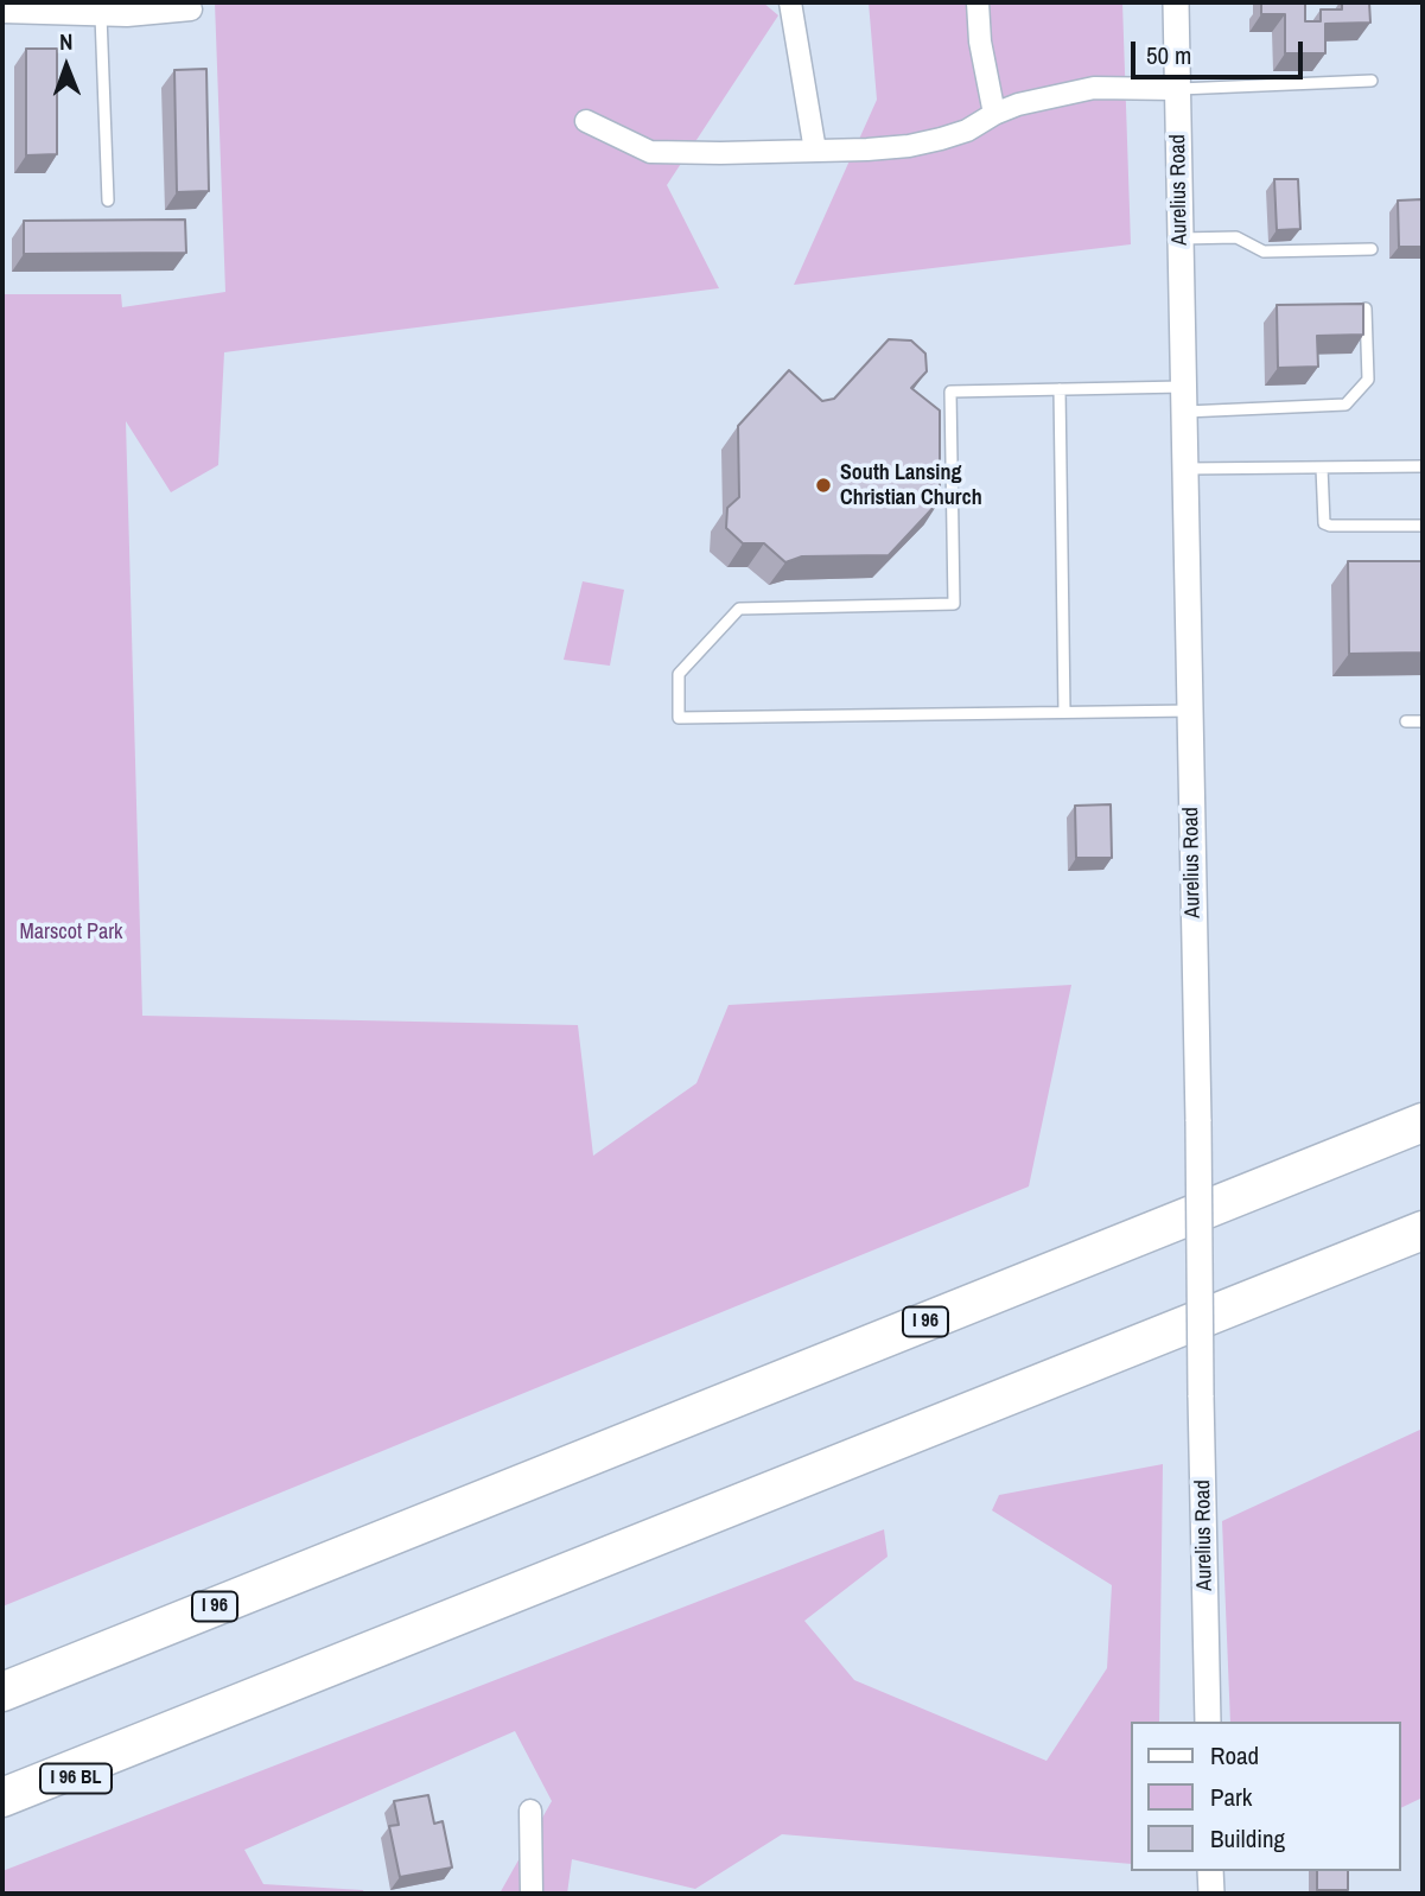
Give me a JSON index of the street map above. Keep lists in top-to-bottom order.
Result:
{
  "streets": {
    "highway": ["I 96", "I 96 BL"],
    "street": ["Aurelius Road"]
  },
  "parks": ["Marscot Park"],
  "places": ["South Lansing Christian Church"],
  "legend": ["Road", "Park", "Building"],
  "scale_bar": "50 m",
  "north": "top"
}
